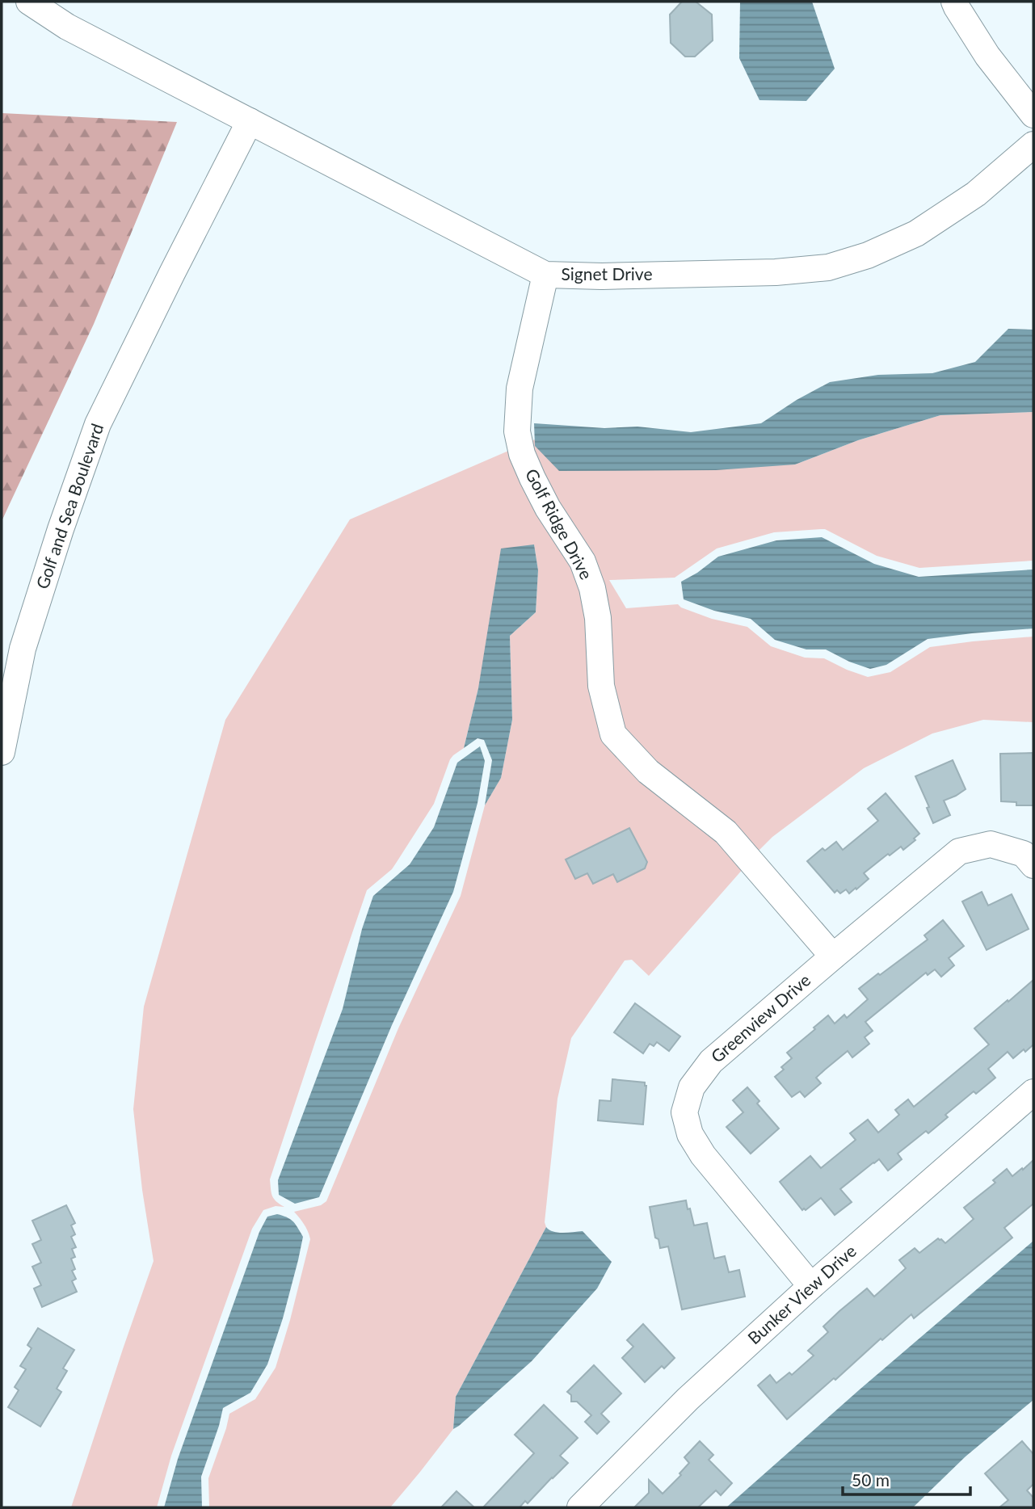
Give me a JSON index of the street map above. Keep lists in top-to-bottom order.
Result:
{
  "streets": {
    "street": [
      "Signet Drive",
      "Golf and Sea Boulevard",
      "Golf Ridge Drive",
      "Greenview Drive",
      "Bunker View Drive"
    ]
  },
  "crossings": [
    ["Signet Drive", "Golf and Sea Boulevard"],
    ["Signet Drive", "Golf Ridge Drive"],
    ["Golf Ridge Drive", "Greenview Drive"],
    ["Greenview Drive", "Bunker View Drive"]
  ],
  "scale_bar": "50 m"
}
